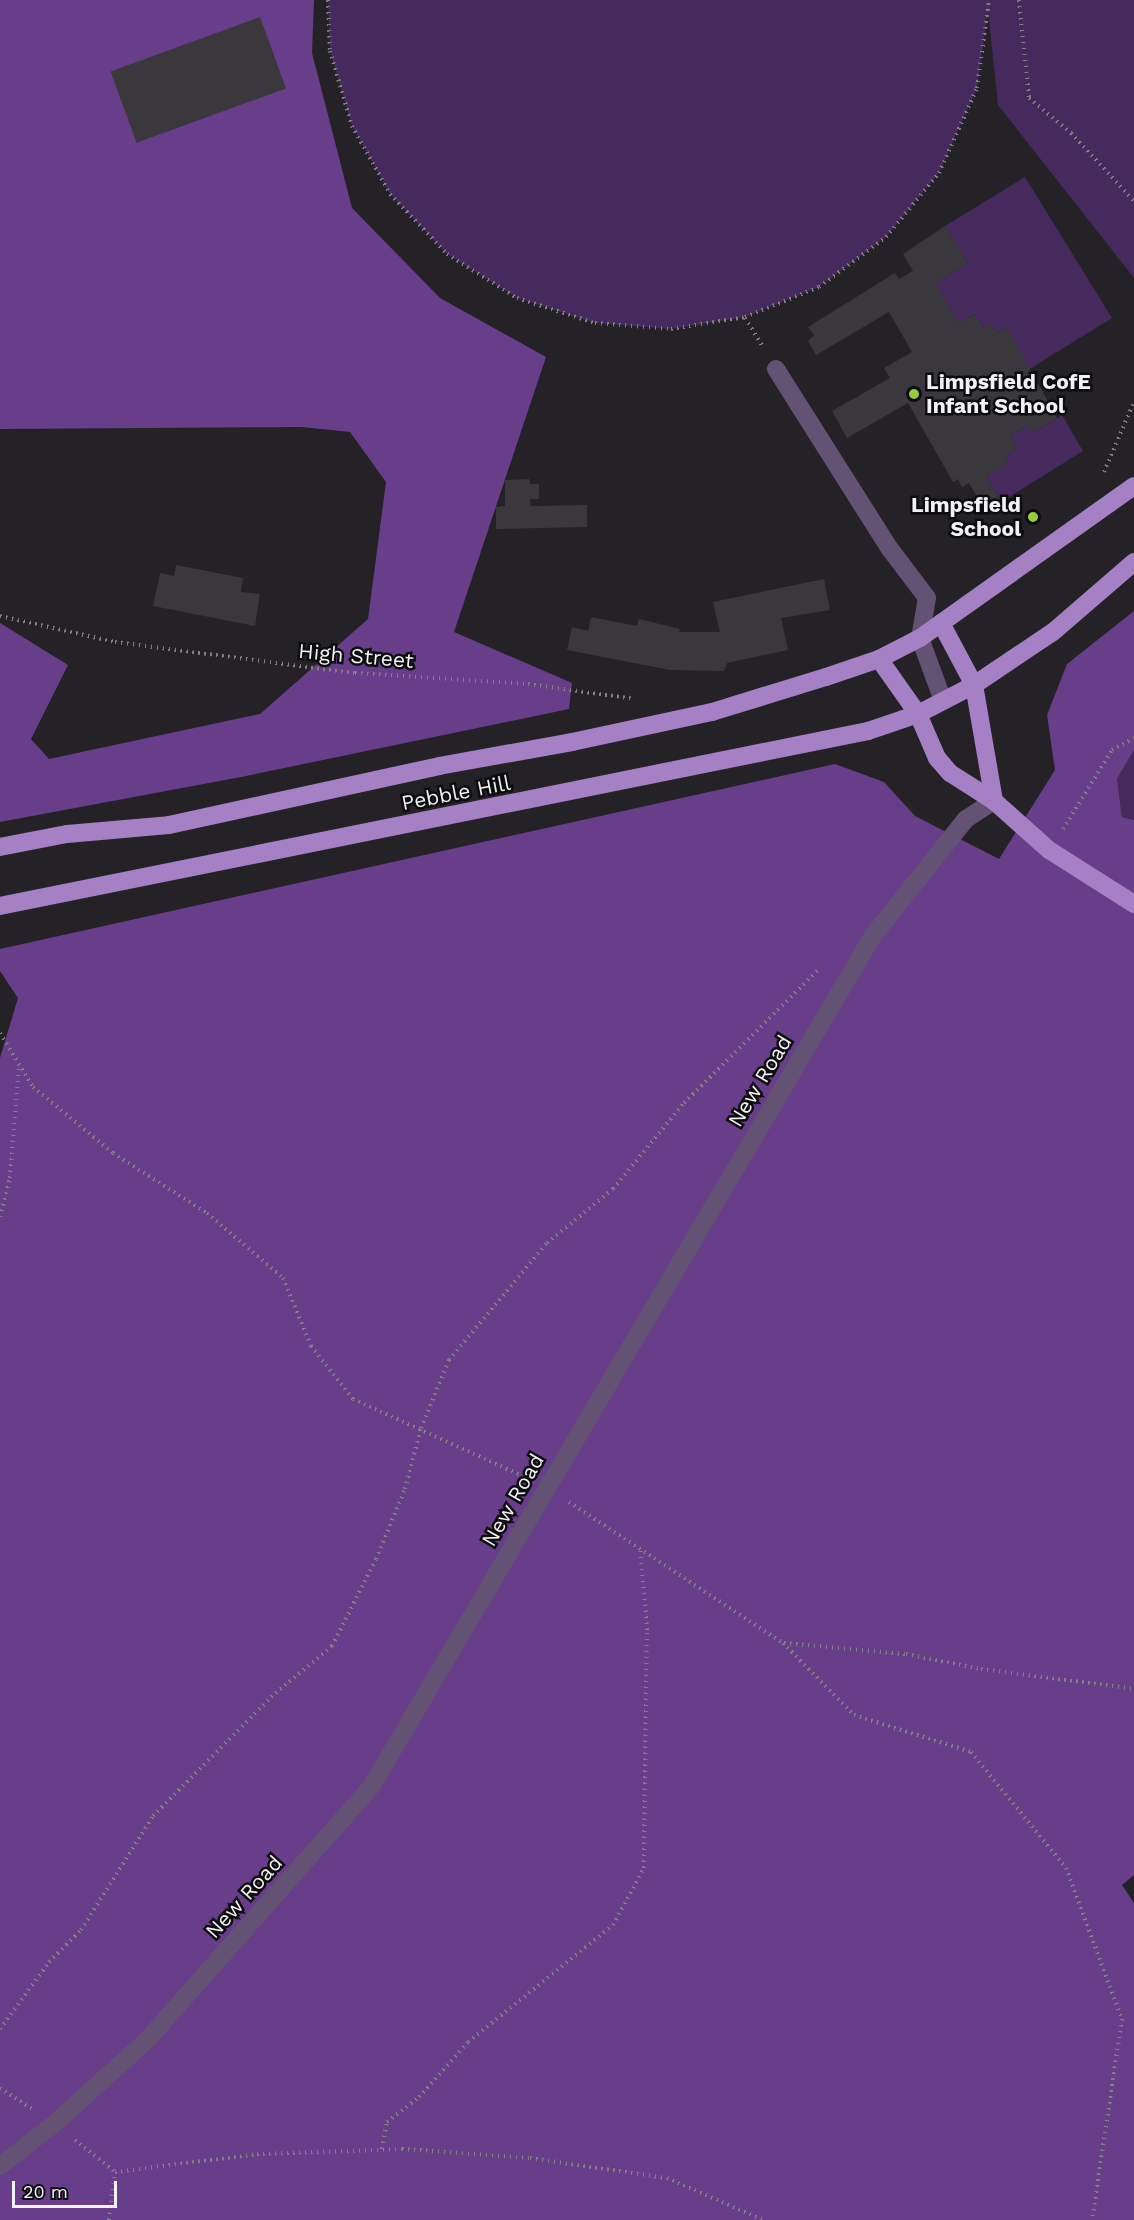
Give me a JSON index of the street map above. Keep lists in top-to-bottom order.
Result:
{
  "streets": {
    "main road": ["Pebble Hill"],
    "street": ["New Road"],
    "path": ["High Street"]
  },
  "places": ["Limpsfield CofE Infant School", "Limpsfield School"],
  "scale_bar": "20 m"
}
